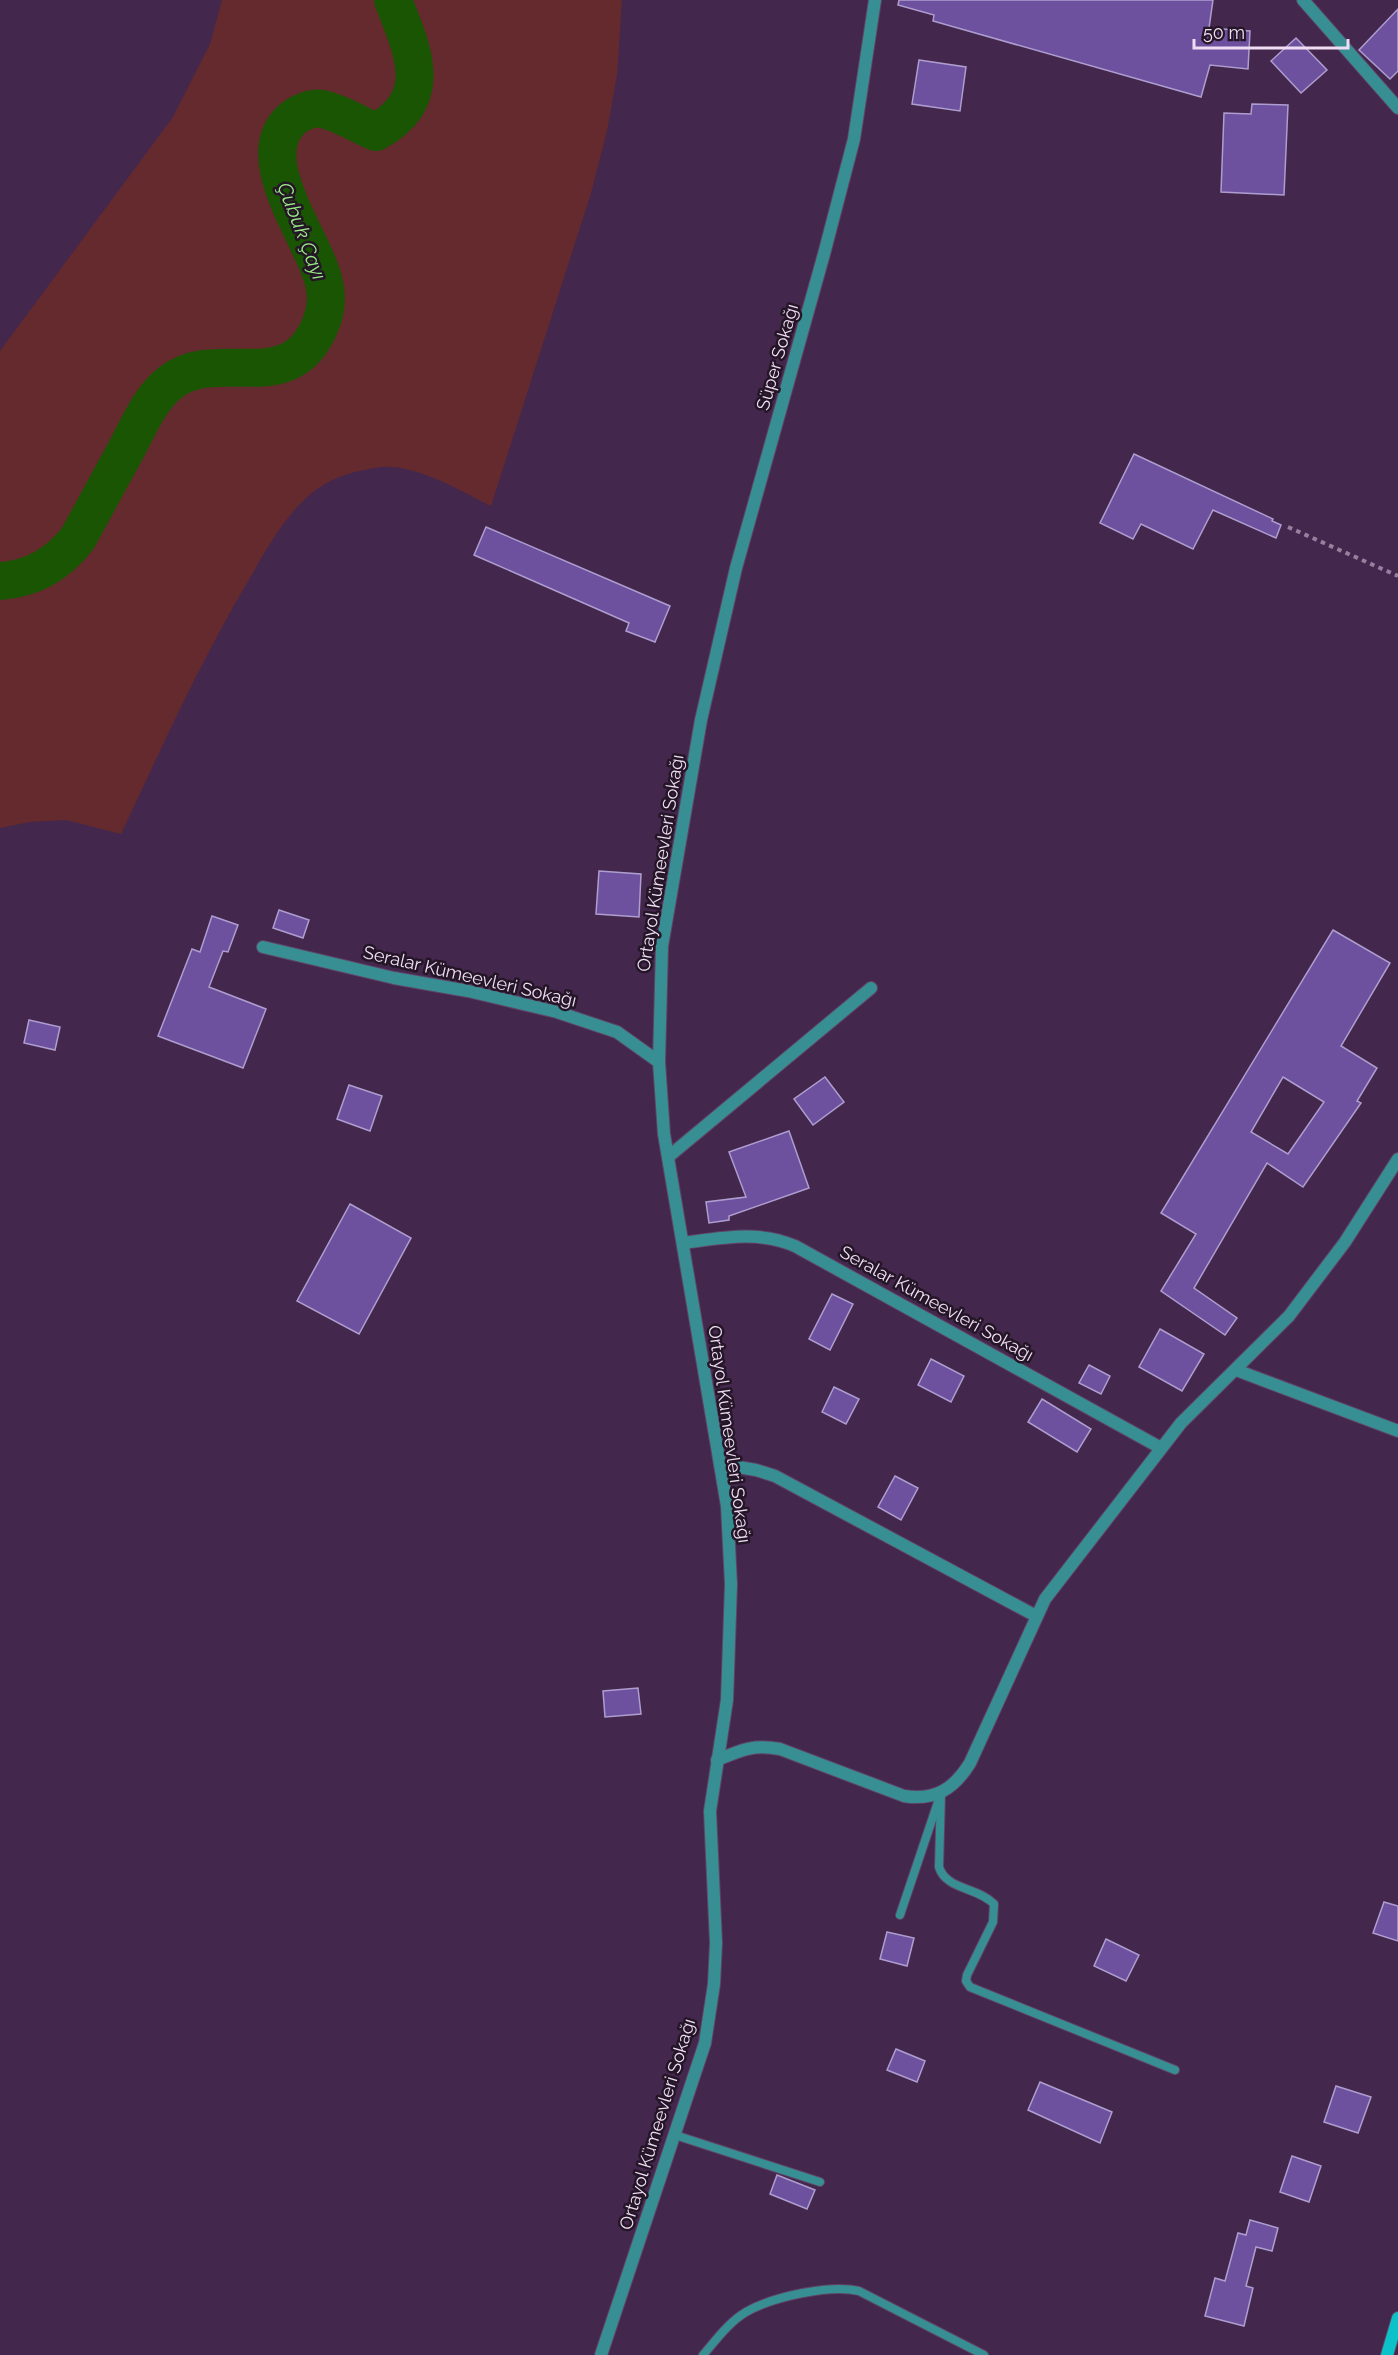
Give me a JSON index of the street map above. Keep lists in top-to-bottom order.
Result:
{
  "streets": {
    "street": ["Süper Sokağı", "Ortayol Kümeevleri Sokağı", "Seralar Kümeevleri Sokağı"]
  },
  "crossings": [
    ["Süper Sokağı", "Ortayol Kümeevleri Sokağı"],
    ["Ortayol Kümeevleri Sokağı", "Seralar Kümeevleri Sokağı"]
  ],
  "water": ["Çubuk Çayı"],
  "scale_bar": "50 m"
}
